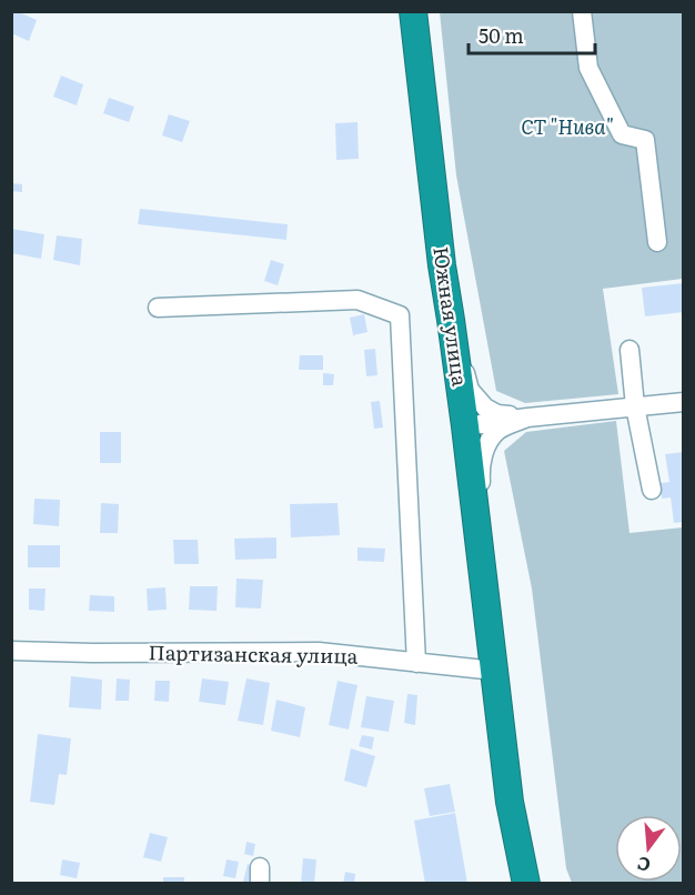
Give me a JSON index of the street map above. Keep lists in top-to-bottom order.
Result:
{
  "streets": {
    "highway": ["Южная улица"],
    "street": ["Партизанская улица"]
  },
  "crossings": [
    ["Южная улица", "Партизанская улица"]
  ],
  "parks": ["СТ \"Нива\""],
  "scale_bar": "50 m",
  "north": "bottom"
}
